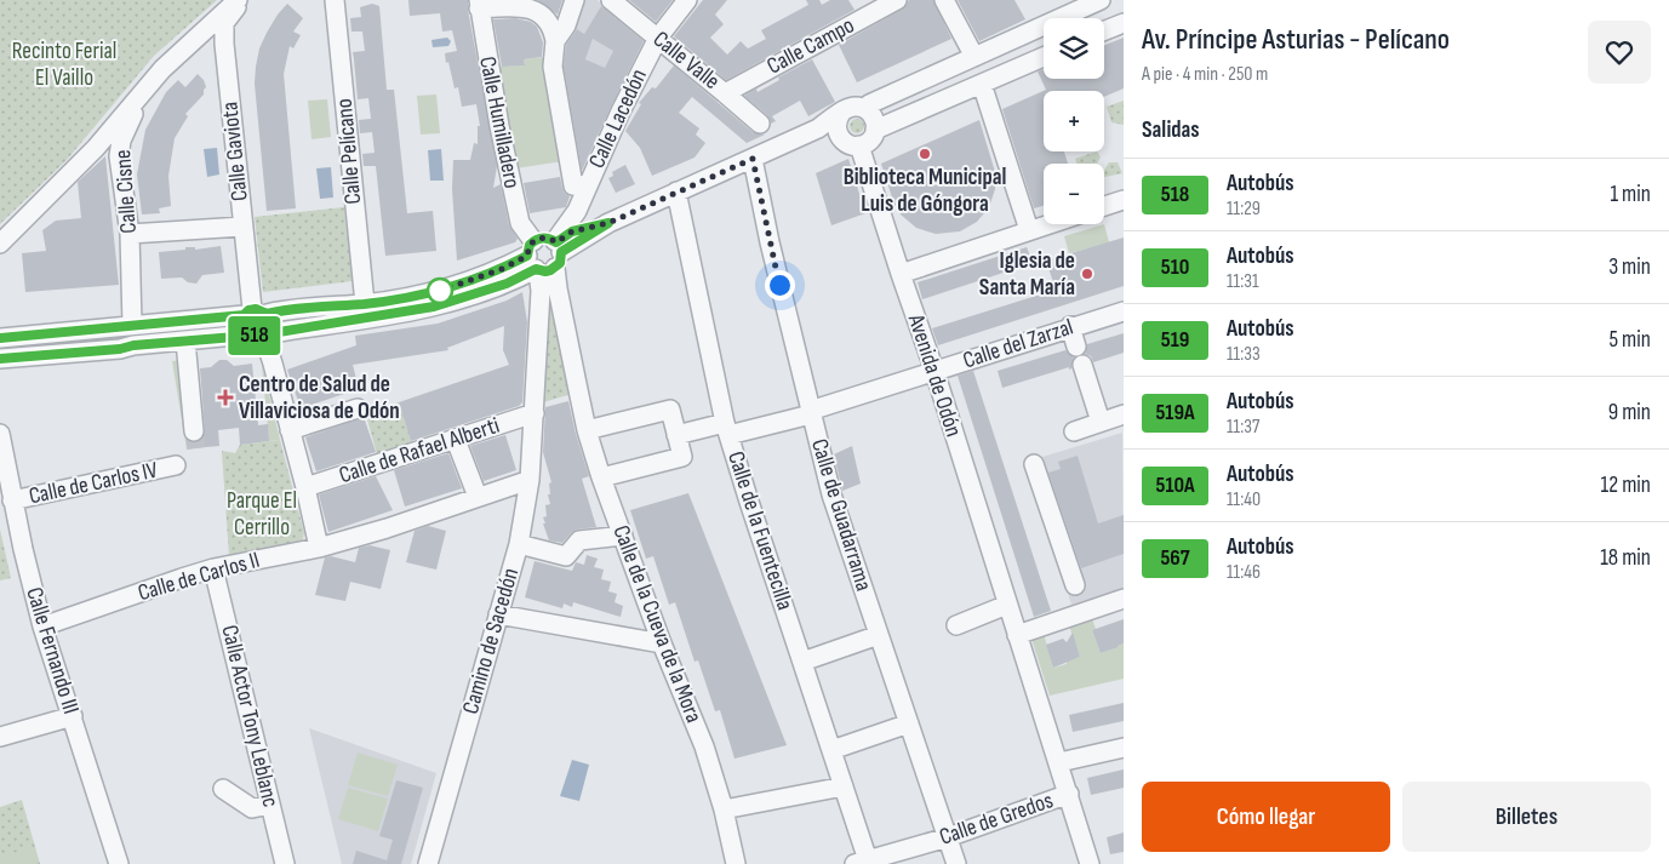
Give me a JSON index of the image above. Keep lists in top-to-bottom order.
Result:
{
  "streets": {
    "street": [
      "Calle Campo",
      "Calle Valle",
      "Calle Lacedón",
      "Calle Humilladero",
      "Calle Gaviota",
      "Calle Pelícano",
      "Calle Cisne",
      "Calle del Zarzal",
      "Avenida de Odón",
      "Calle de Rafael Alberti",
      "Calle de Carlos IV",
      "Calle de Guadarrama",
      "Calle de la Fuentecilla",
      "Calle de Carlos II",
      "Calle de la Cueva de la Mora",
      "Camino de Sacedón",
      "Calle Fernando III",
      "Calle Actor Tony Leblanc",
      "Calle de Gredos"
    ]
  },
  "crossings": [
    ["Calle Campo", "Calle Valle"],
    ["Calle Valle", "Calle Lacedón"],
    ["Calle Lacedón", "Calle Humilladero"],
    ["Calle Lacedón", "Calle de la Cueva de la Mora"],
    ["Calle Lacedón", "Camino de Sacedón"],
    ["Calle Humilladero", "Calle de la Cueva de la Mora"],
    ["Calle Humilladero", "Camino de Sacedón"],
    ["Calle Gaviota", "Calle de Rafael Alberti"],
    ["Calle Gaviota", "Calle de Carlos II"],
    ["Calle del Zarzal", "Avenida de Odón"],
    ["Calle del Zarzal", "Calle de Guadarrama"],
    ["Calle del Zarzal", "Calle de la Fuentecilla"],
    ["Avenida de Odón", "Calle de Gredos"],
    ["Calle de Rafael Alberti", "Camino de Sacedón"],
    ["Calle de Carlos IV", "Calle Fernando III"],
    ["Calle de Guadarrama", "Calle de Gredos"],
    ["Calle de la Fuentecilla", "Calle de Gredos"],
    ["Calle de Carlos II", "Camino de Sacedón"],
    ["Calle de Carlos II", "Calle Fernando III"],
    ["Calle de Carlos II", "Calle Actor Tony Leblanc"],
    ["Calle de la Cueva de la Mora", "Camino de Sacedón"]
  ],
  "parks": ["Recinto Ferial El Vaillo", "Parque El Cerrillo"],
  "places": {
    "other": ["Biblioteca Municipal Luis de Góngora", "Iglesia de Santa María"],
    "health": ["Centro de Salud de Villaviciosa de Odón"]
  },
  "lines": ["bus line 518"],
  "page": {
    "on_map": "518",
    "heading": [
      ["Av. Príncipe Asturias - Pelícano", "A pie · 4 min · 250 m"],
      "Salidas"
    ],
    "map_buttons": ["+", "−"],
    "list": [
      {
        "mark": "518",
        "name": "Autobús",
        "note": "11:29",
        "value": "1 min"
      },
      {
        "mark": "510",
        "name": "Autobús",
        "note": "11:31",
        "value": "3 min"
      },
      {
        "mark": "519",
        "name": "Autobús",
        "note": "11:33",
        "value": "5 min"
      },
      {
        "mark": "519A",
        "name": "Autobús",
        "note": "11:37",
        "value": "9 min"
      },
      {
        "mark": "510A",
        "name": "Autobús",
        "note": "11:40",
        "value": "12 min"
      },
      {
        "mark": "567",
        "name": "Autobús",
        "note": "11:46",
        "value": "18 min"
      }
    ],
    "buttons": ["Cómo llegar", "Billetes"]
  }
}
